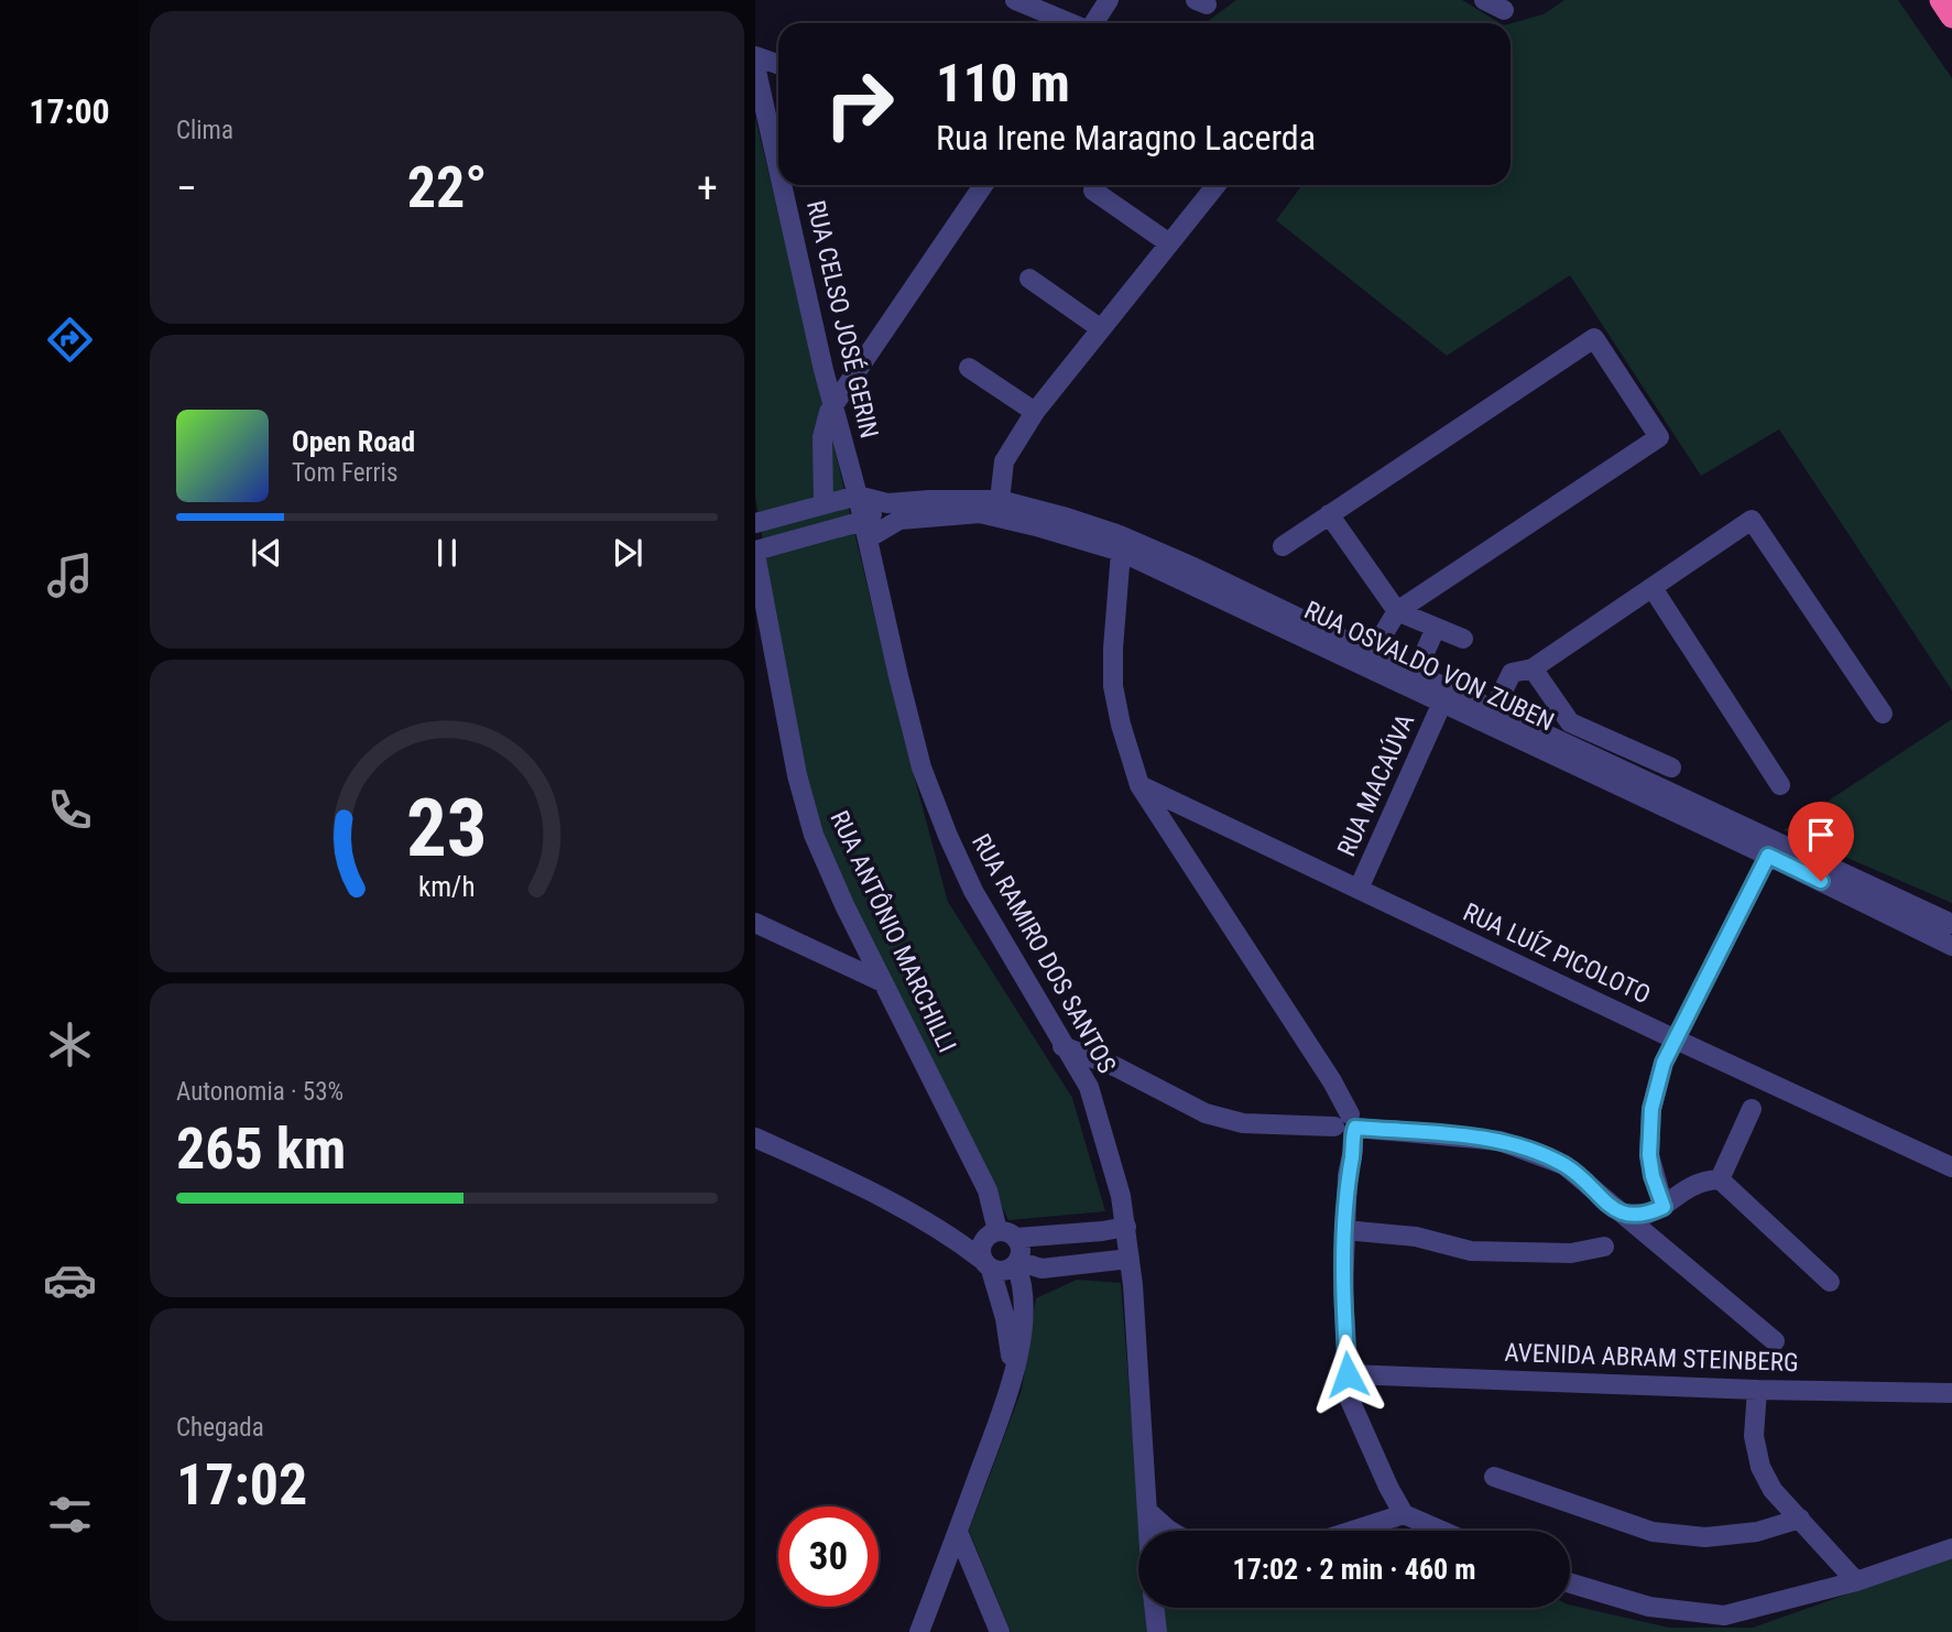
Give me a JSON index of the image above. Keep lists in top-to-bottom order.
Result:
{
  "streets": {
    "street": [
      "RUA CELSO JOSÉ GERIN",
      "RUA OSVALDO VON ZUBEN",
      "RUA MACAÚVA",
      "RUA ANTÔNIO MARCHILLI",
      "RUA RAMIRO DOS SANTOS",
      "RUA LUÍZ PICOLOTO",
      "AVENIDA ABRAM STEINBERG"
    ]
  },
  "crossings": [
    ["RUA CELSO JOSÉ GERIN", "RUA OSVALDO VON ZUBEN"],
    ["RUA CELSO JOSÉ GERIN", "RUA RAMIRO DOS SANTOS"],
    ["RUA OSVALDO VON ZUBEN", "RUA MACAÚVA"],
    ["RUA OSVALDO VON ZUBEN", "RUA ANTÔNIO MARCHILLI"],
    ["RUA OSVALDO VON ZUBEN", "RUA RAMIRO DOS SANTOS"],
    ["RUA MACAÚVA", "RUA LUÍZ PICOLOTO"]
  ],
  "page": {
    "tabs": "17:00",
    "tile": [
      "Clima",
      ["Autonomia · 53%", "265 km"],
      ["Chegada", "17:02"]
    ],
    "turn": ["110 m", "Rua Irene Maragno Lacerda"],
    "heat": ["−", "22°", "+"],
    "song": ["Open Road", "Tom Ferris"],
    "limit": "30",
    "trip": "17:02 · 2 min · 460 m",
    "gauge": ["23", "km/h"]
  }
}
